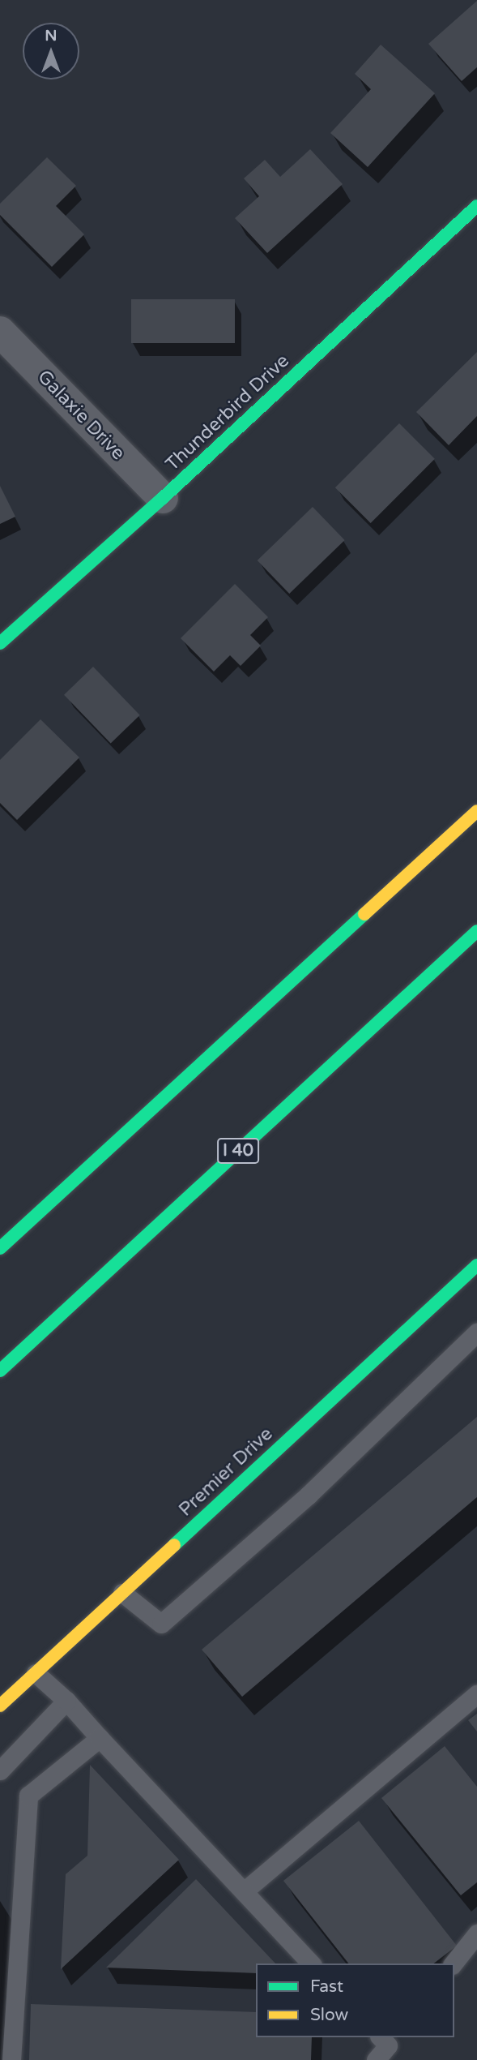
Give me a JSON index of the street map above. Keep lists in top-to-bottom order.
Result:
{
  "streets": {
    "main road": ["Thunderbird Drive", "I 40", "Premier Drive"],
    "street": ["Galaxie Drive"]
  },
  "crossings": [
    ["Thunderbird Drive", "Galaxie Drive"]
  ],
  "legend": ["Fast", "Slow"],
  "north": "top"
}
